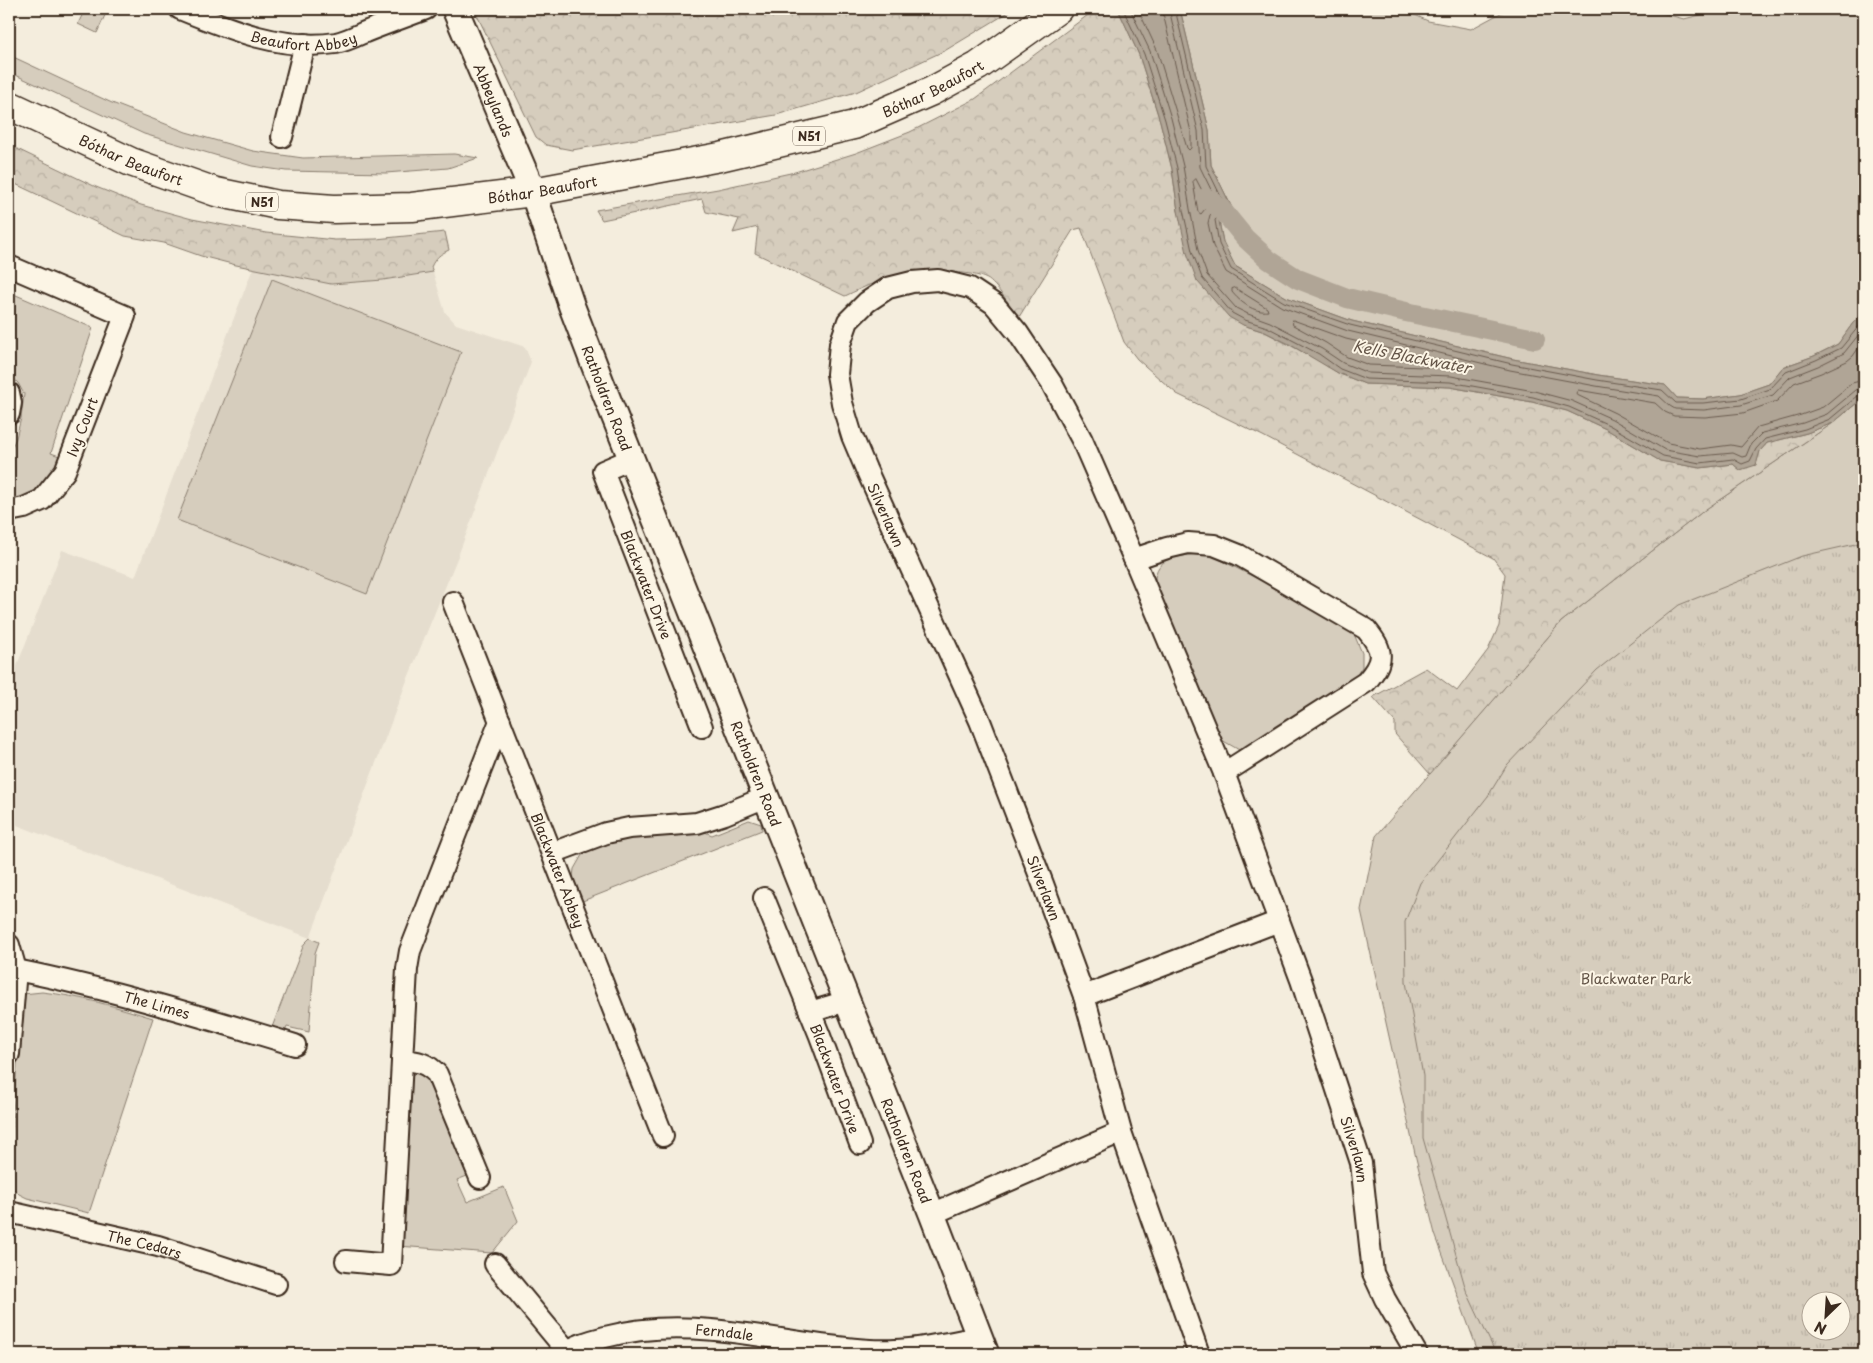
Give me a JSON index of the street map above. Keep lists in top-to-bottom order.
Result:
{
  "streets": {
    "main road": ["Bóthar Beaufort", "N51"],
    "street": [
      "Beaufort Abbey",
      "Abbeylands",
      "Ratholdren Road",
      "Ivy Court",
      "Silverlawn",
      "Blackwater Drive",
      "Blackwater Abbey",
      "The Limes",
      "The Cedars",
      "Ferndale"
    ]
  },
  "crossings": [
    ["Bóthar Beaufort", "Abbeylands"],
    ["Bóthar Beaufort", "Ratholdren Road"],
    ["Abbeylands", "Ratholdren Road"],
    ["Ratholdren Road", "Blackwater Drive"],
    ["Ratholdren Road", "Ferndale"]
  ],
  "water": ["Kells Blackwater"],
  "parks": ["Blackwater Park"],
  "north": "bottom left"
}
